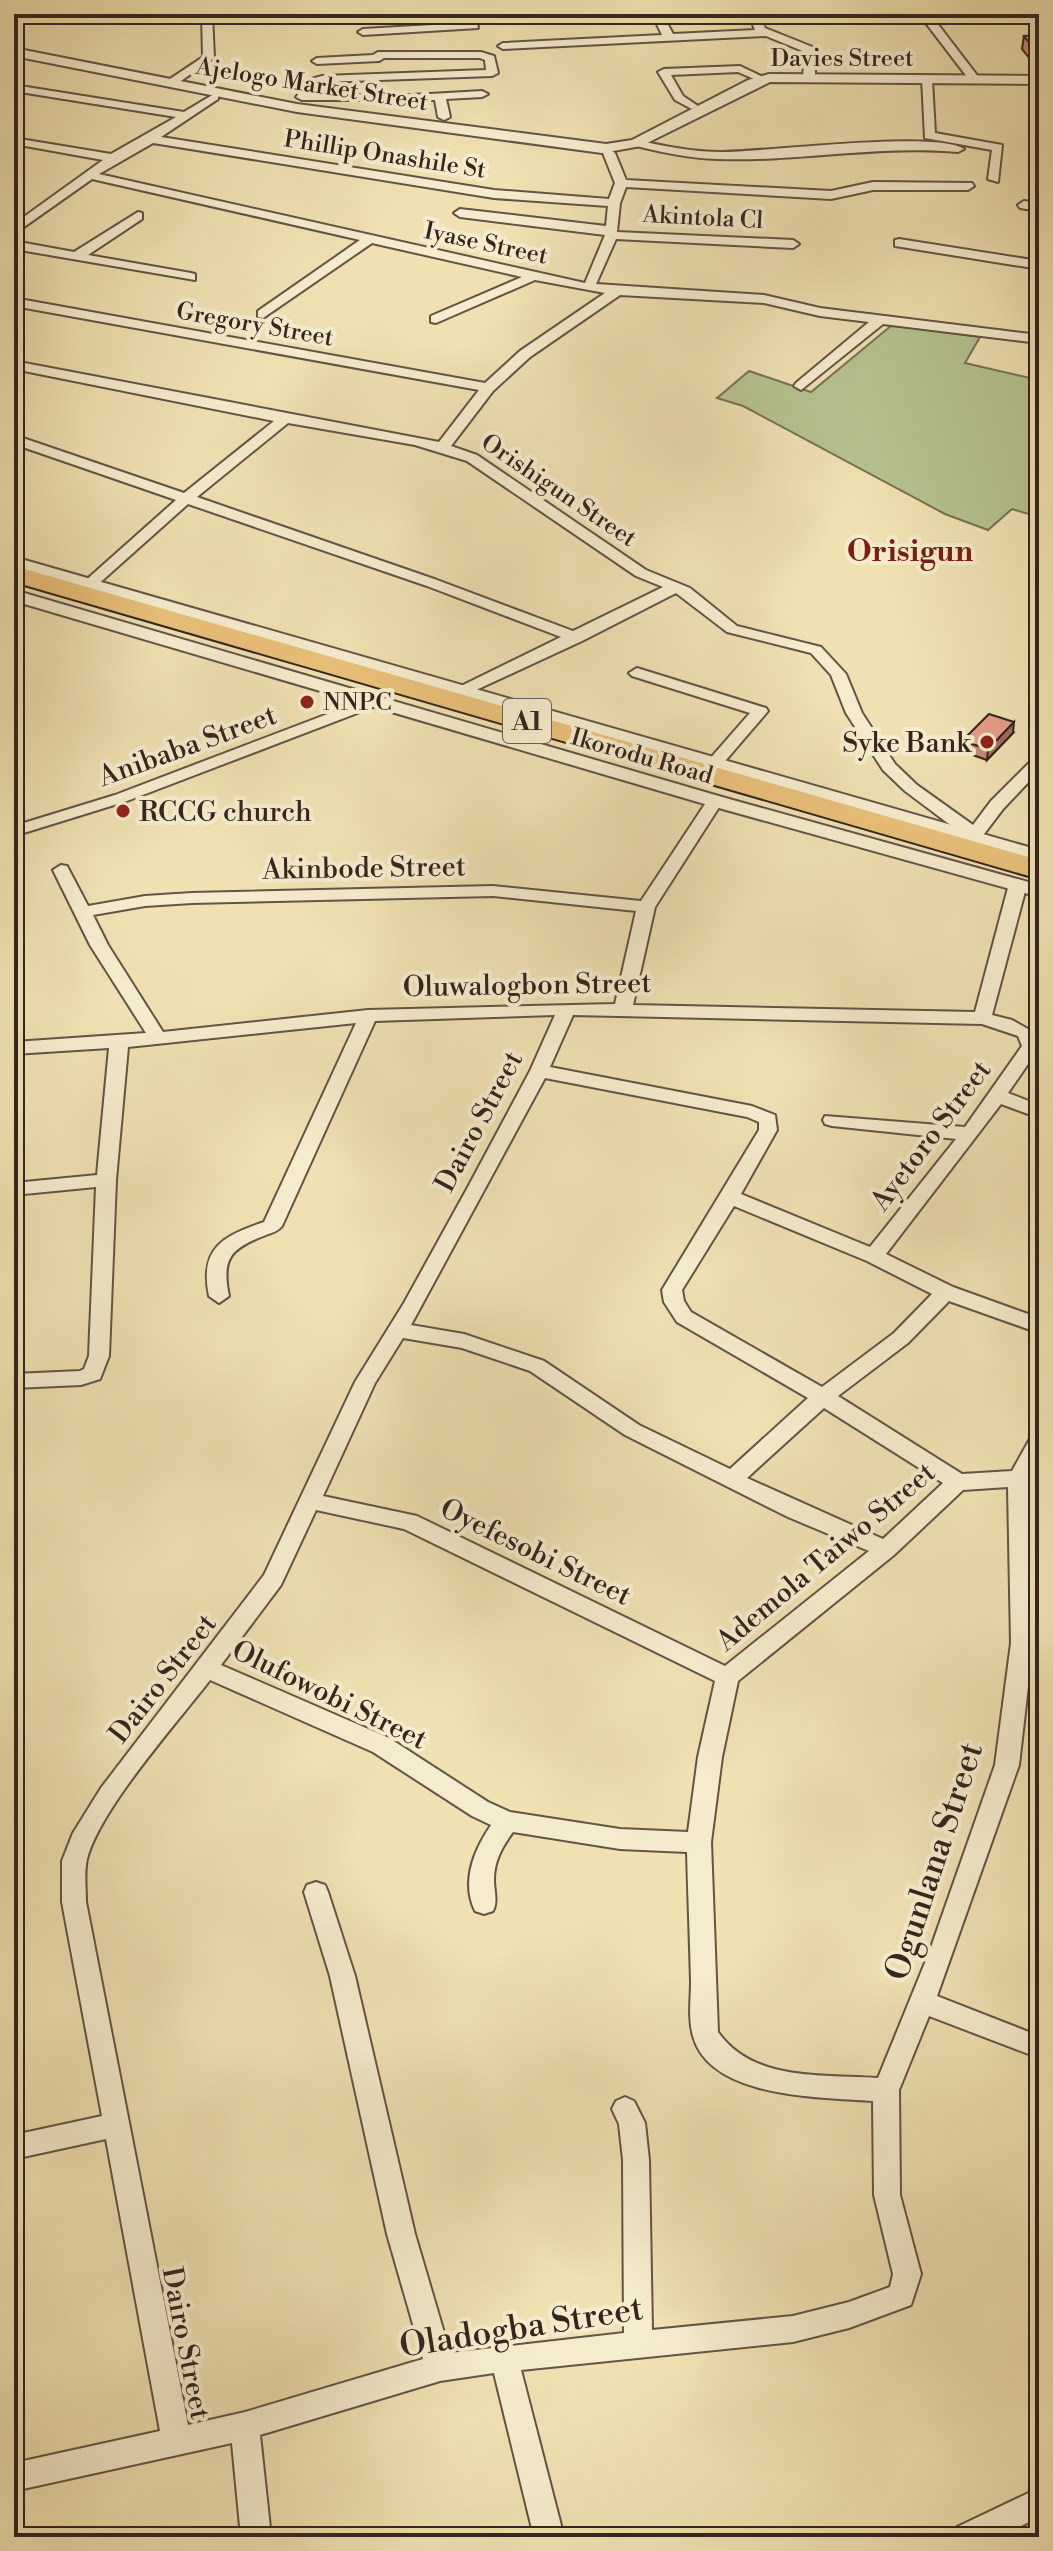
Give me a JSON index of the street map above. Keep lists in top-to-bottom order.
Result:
{
  "streets": {
    "highway": ["A1", "Ikorodu Road"],
    "street": [
      "Davies Street",
      "Ajelogo Market Street",
      "Phillip Onashile St",
      "Akintola Cl",
      "Iyase Street",
      "Gregory Street",
      "Orishigun Street",
      "Anibaba Street",
      "Akinbode Street",
      "Oluwalogbon Street",
      "Dairo Street",
      "Ayetoro Street",
      "Oyefesobi Street",
      "Ademola Taiwo Street",
      "Olufowobi Street",
      "Ogunlana Street",
      "Oladogba Street"
    ]
  },
  "crossings": [
    ["Davies Street", "Ajelogo Market Street"],
    ["Orishigun Street", "Ikorodu Road"],
    ["Anibaba Street", "Ikorodu Road"],
    ["Oluwalogbon Street", "Dairo Street"],
    ["Oluwalogbon Street", "Ayetoro Street"],
    ["Dairo Street", "Oyefesobi Street"],
    ["Dairo Street", "Olufowobi Street"],
    ["Dairo Street", "Oladogba Street"],
    ["Oyefesobi Street", "Ademola Taiwo Street"],
    ["Ademola Taiwo Street", "Olufowobi Street"],
    ["Ademola Taiwo Street", "Ogunlana Street"],
    ["Ogunlana Street", "Oladogba Street"]
  ],
  "districts": ["Orisigun"],
  "places": ["NNPC", "Syke Bank", "RCCG church"]
}
